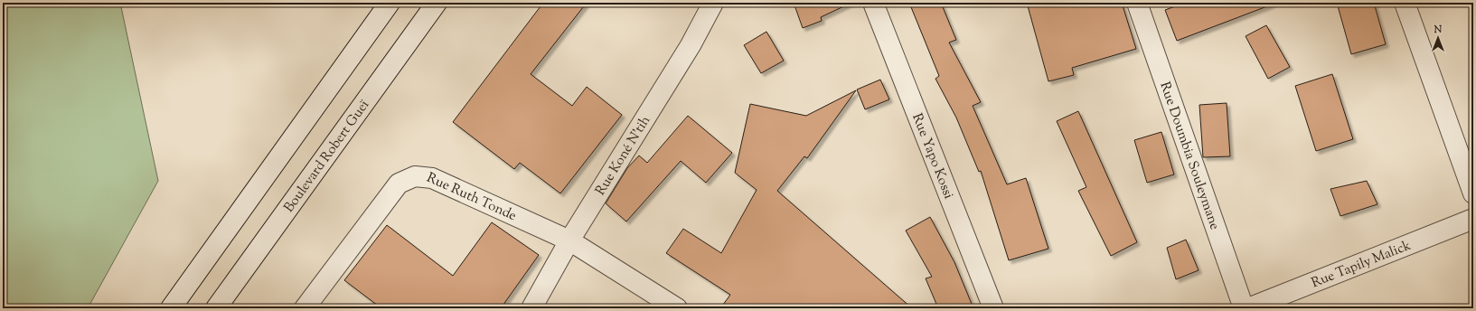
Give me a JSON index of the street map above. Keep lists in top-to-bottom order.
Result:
{
  "streets": {
    "street": [
      "Boulevard Robert Gueï",
      "Rue Koné N'tih",
      "Rue Yapo Kossi",
      "Rue Doumbia Souleymane",
      "Rue Ruth Tonde",
      "Rue Tapily Malick"
    ]
  },
  "crossings": [
    ["Rue Koné N'tih", "Rue Ruth Tonde"]
  ],
  "north": "top"
}
